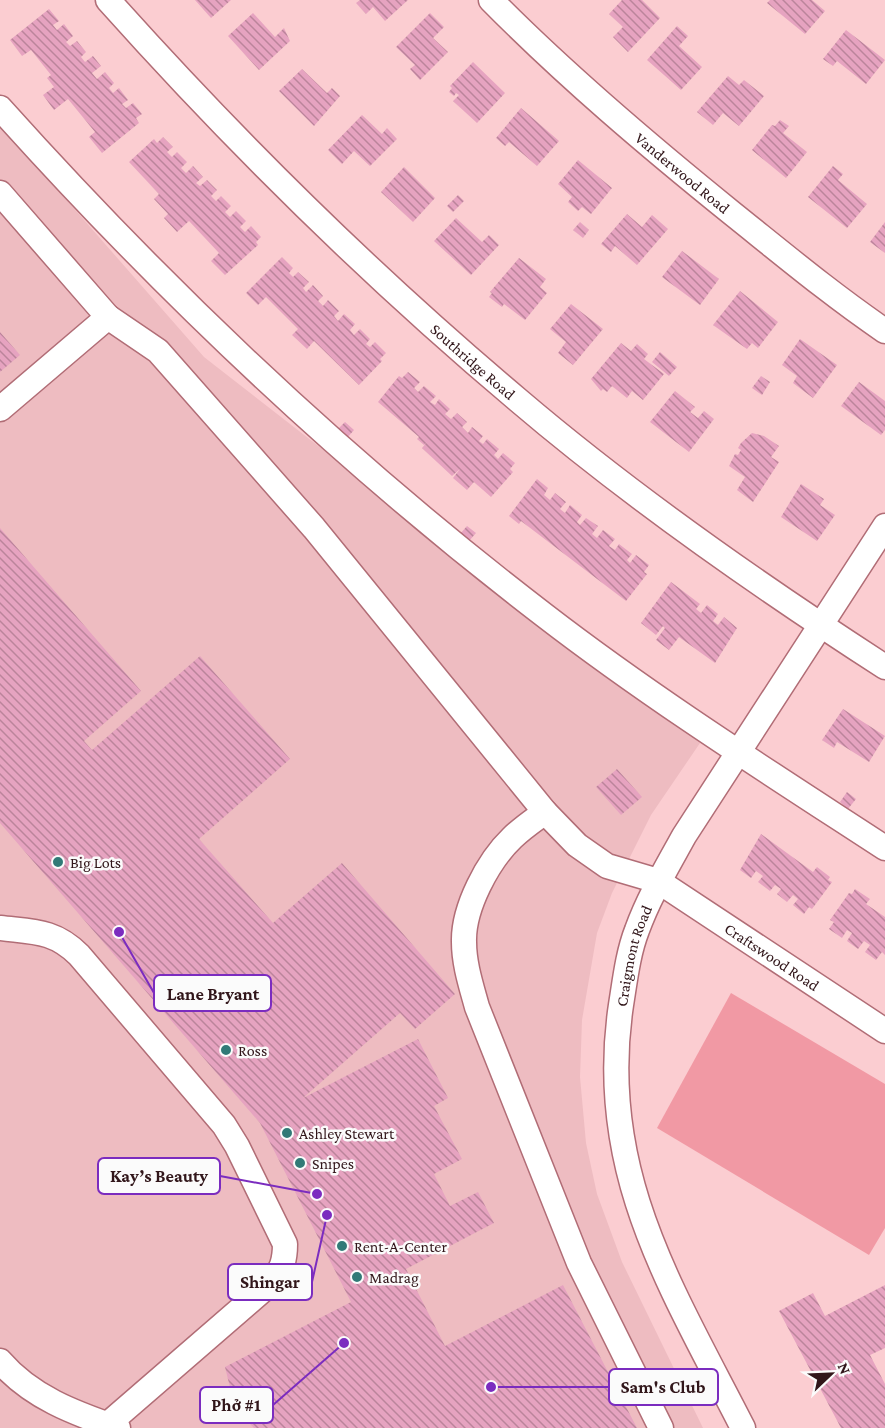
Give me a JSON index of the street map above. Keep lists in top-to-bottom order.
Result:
{
  "streets": {
    "street": [
      "Vanderwood Road",
      "Southridge Road",
      "Craigmont Road",
      "Craftswood Road"
    ]
  },
  "crossings": [
    ["Southridge Road", "Craigmont Road"],
    ["Craigmont Road", "Craftswood Road"]
  ],
  "places": [
    "Big Lots",
    "Lane Bryant",
    "Ross",
    "Ashley Stewart",
    "Snipes",
    "Kay’s Beauty",
    "Shingar",
    "Rent-A-Center",
    "Madrag",
    "Phở #1",
    "Sam's Club"
  ],
  "north": "top right"
}
